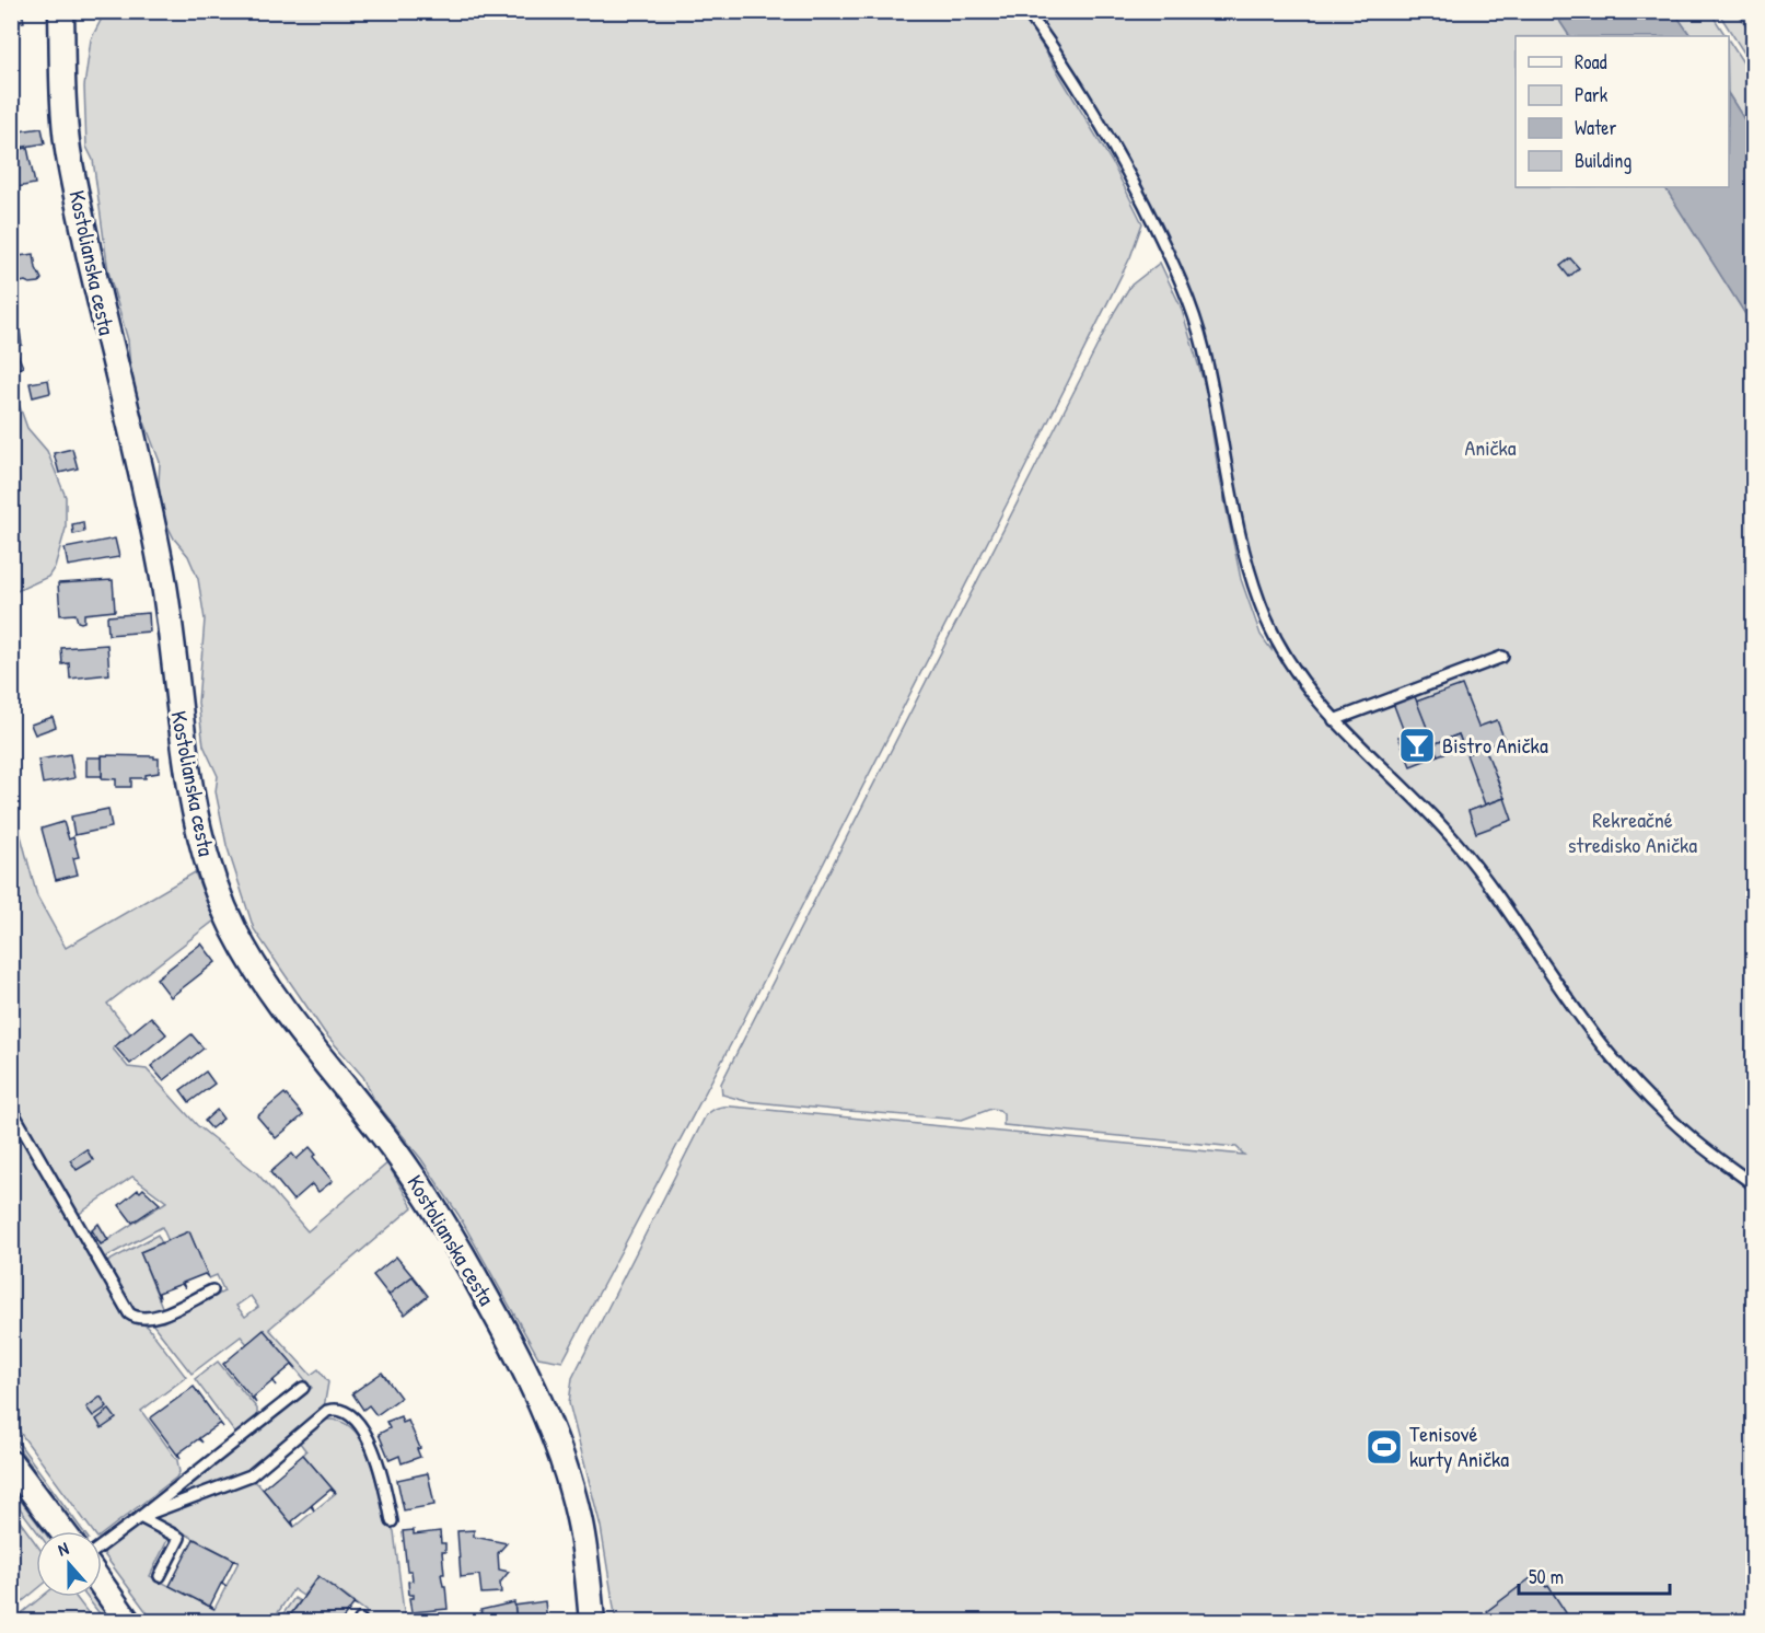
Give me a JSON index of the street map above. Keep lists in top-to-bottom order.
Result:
{
  "streets": {
    "street": ["Kostolianska cesta"]
  },
  "parks": ["Anička", "Rekreačné stredisko Anička"],
  "places": {
    "bar": ["Bistro Anička"],
    "sports": ["Tenisové kurty Anička"]
  },
  "legend": [
    "Road",
    "Park",
    "Water",
    "Building"
  ],
  "scale_bar": "50 m",
  "north": "top"
}
